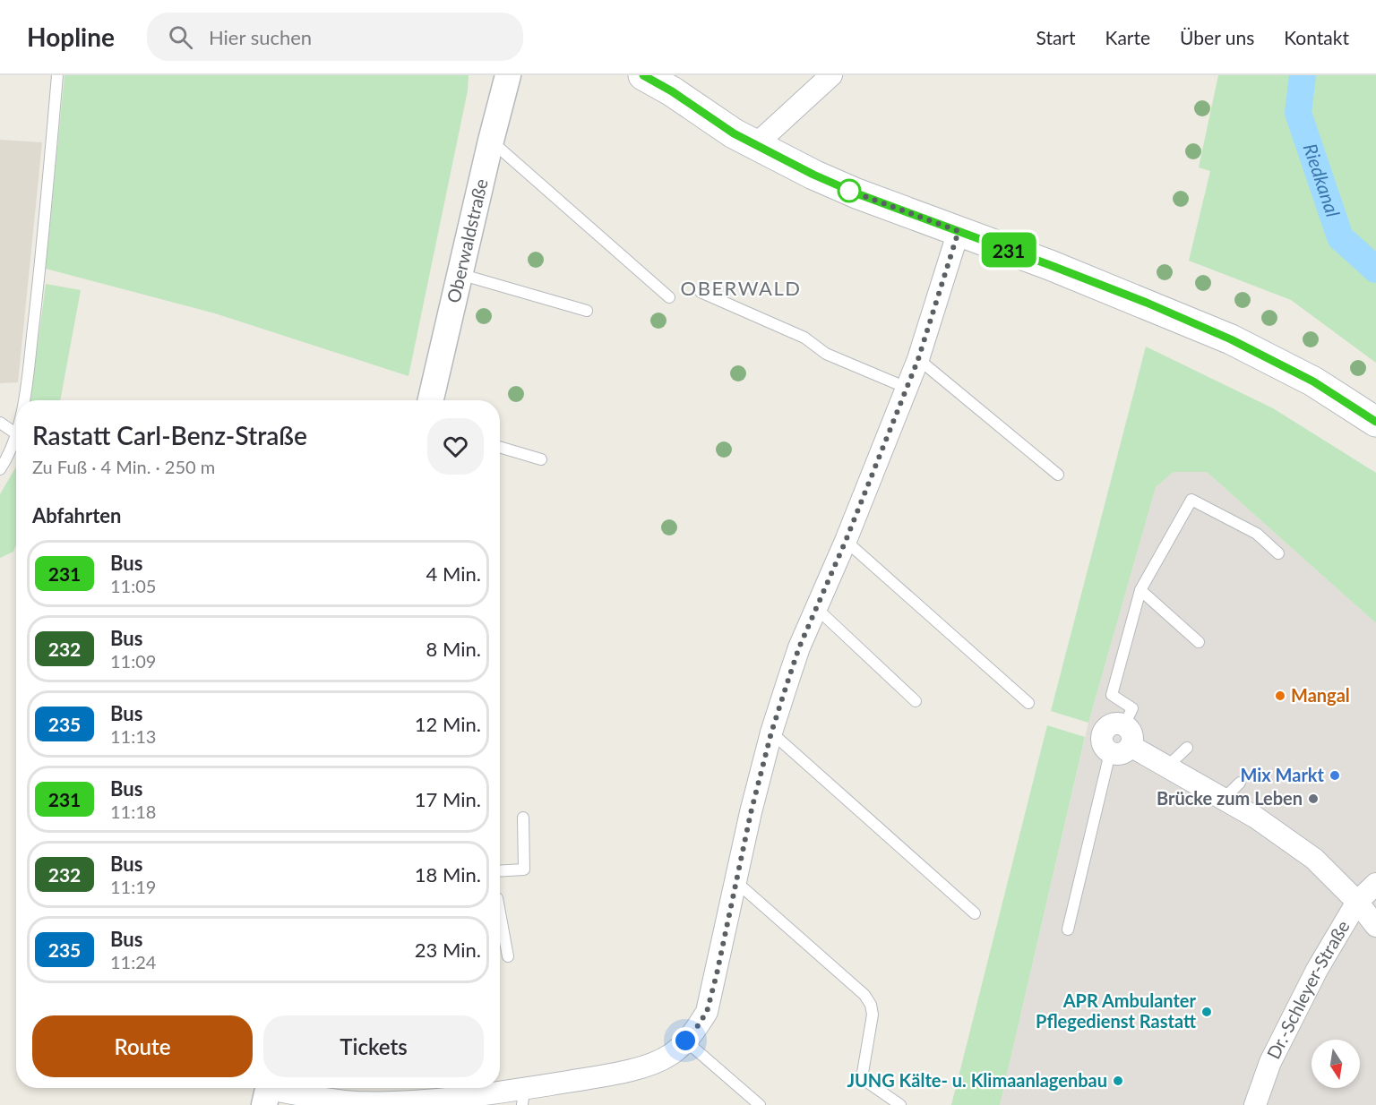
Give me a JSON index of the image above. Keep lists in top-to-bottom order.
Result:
{
  "streets": {
    "street": ["Oberwaldstraße", "Dr.-Schleyer-Straße"]
  },
  "districts": ["OBERWALD"],
  "water": ["Riedkanal"],
  "places": [
    "Mangal",
    "Mix Markt",
    "Brücke zum Leben",
    "APR Ambulanter Pflegedienst Rastatt",
    "JUNG Kälte- u. Klimaanlagenbau"
  ],
  "lines": ["bus line 231"],
  "north": "bottom",
  "page": {
    "header": "Hopline",
    "search": "Hier suchen",
    "nav": [
      "Start",
      "Karte",
      "Über uns",
      "Kontakt"
    ],
    "on_map": "231",
    "heading": [
      ["Rastatt Carl-Benz-Straße", "Zu Fuß · 4 Min. · 250 m"],
      "Abfahrten"
    ],
    "list": [
      {
        "mark": "231",
        "name": "Bus",
        "note": "11:05",
        "value": "4 Min."
      },
      {
        "mark": "232",
        "name": "Bus",
        "note": "11:09",
        "value": "8 Min."
      },
      {
        "mark": "235",
        "name": "Bus",
        "note": "11:13",
        "value": "12 Min."
      },
      {
        "mark": "231",
        "name": "Bus",
        "note": "11:18",
        "value": "17 Min."
      },
      {
        "mark": "232",
        "name": "Bus",
        "note": "11:19",
        "value": "18 Min."
      },
      {
        "mark": "235",
        "name": "Bus",
        "note": "11:24",
        "value": "23 Min."
      }
    ],
    "buttons": ["Route", "Tickets"]
  }
}
